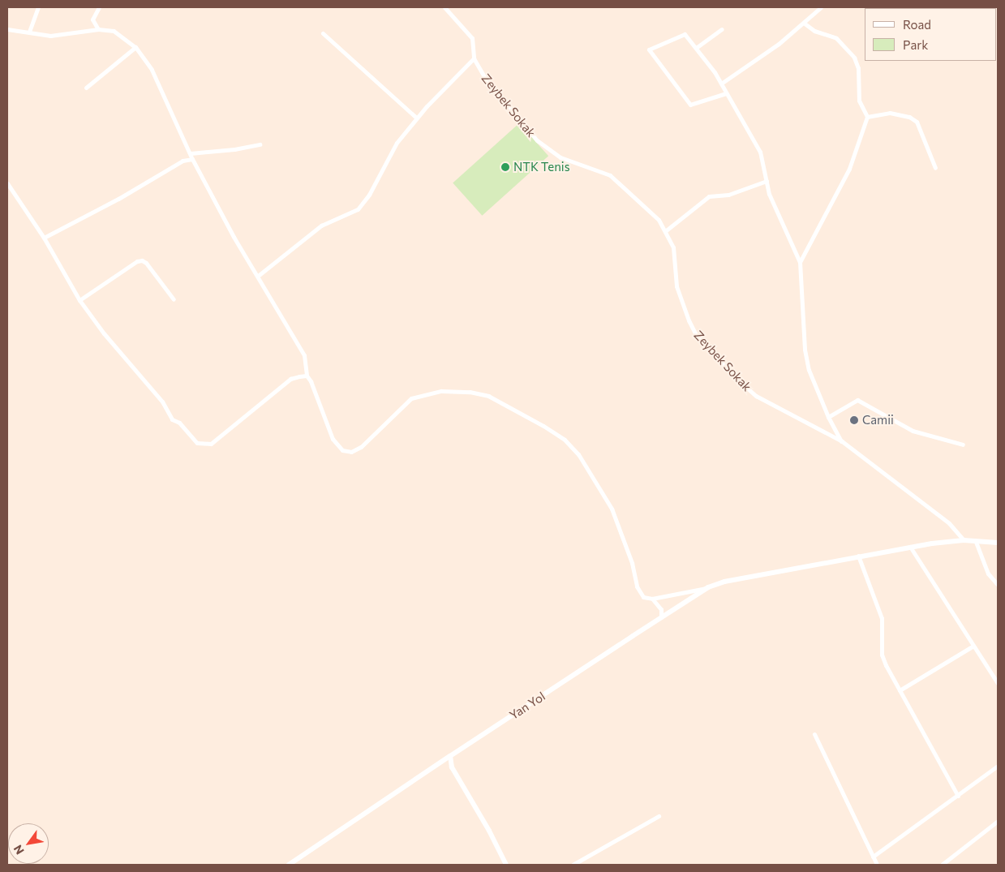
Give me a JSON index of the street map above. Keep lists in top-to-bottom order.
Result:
{
  "streets": {
    "street": ["Zeybek Sokak", "Yan Yol"]
  },
  "crossings": [
    ["Zeybek Sokak", "Yan Yol"]
  ],
  "places": ["NTK Tenis", "Camii"],
  "legend": ["Road", "Park"],
  "north": "bottom left"
}
